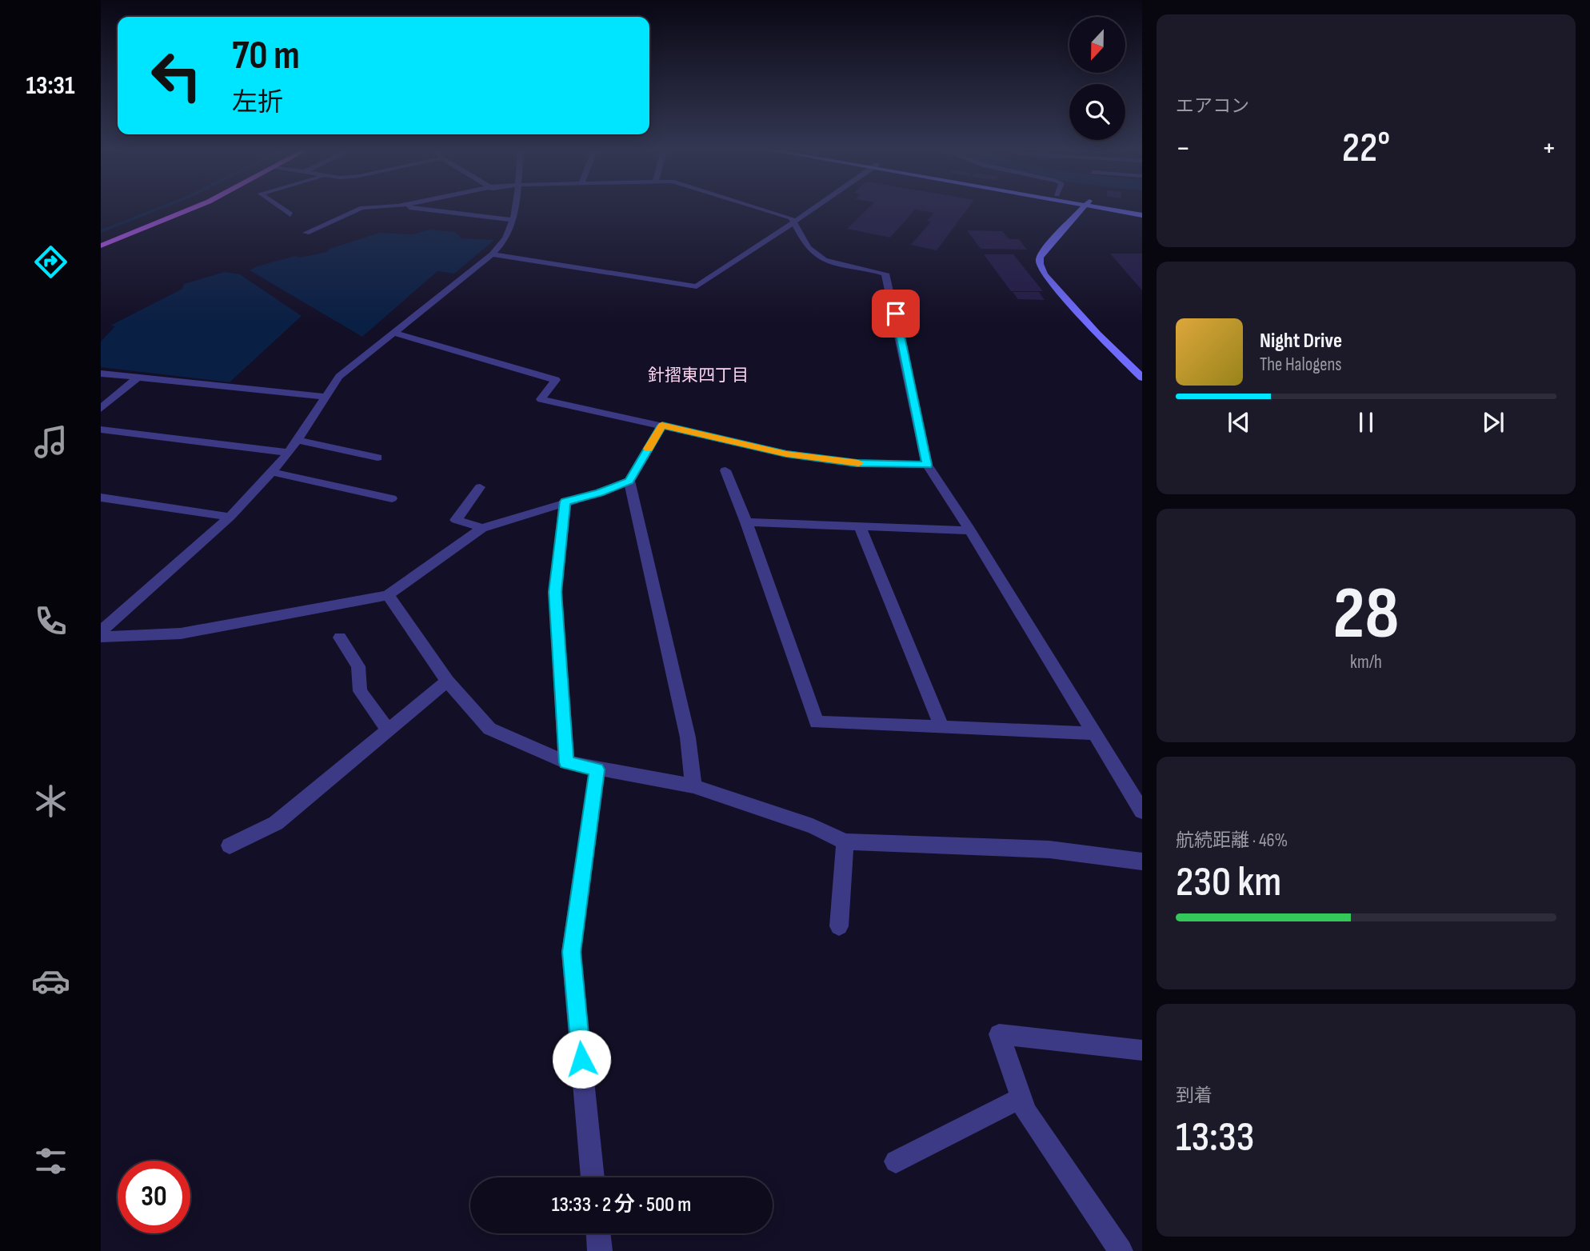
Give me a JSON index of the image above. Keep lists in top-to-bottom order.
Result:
{
  "districts": ["針摺東四丁目"],
  "north": "bottom",
  "page": {
    "tabs": "13:31",
    "tile": [
      "エアコン",
      ["28", "km/h"],
      ["航続距離 · 46%", "230 km"],
      ["到着", "13:33"]
    ],
    "turn": ["70 m", "左折"],
    "heat": ["−", "22°", "+"],
    "song": ["Night Drive", "The Halogens"],
    "limit": "30",
    "trip": "13:33 · 2 分 · 500 m"
  }
}
